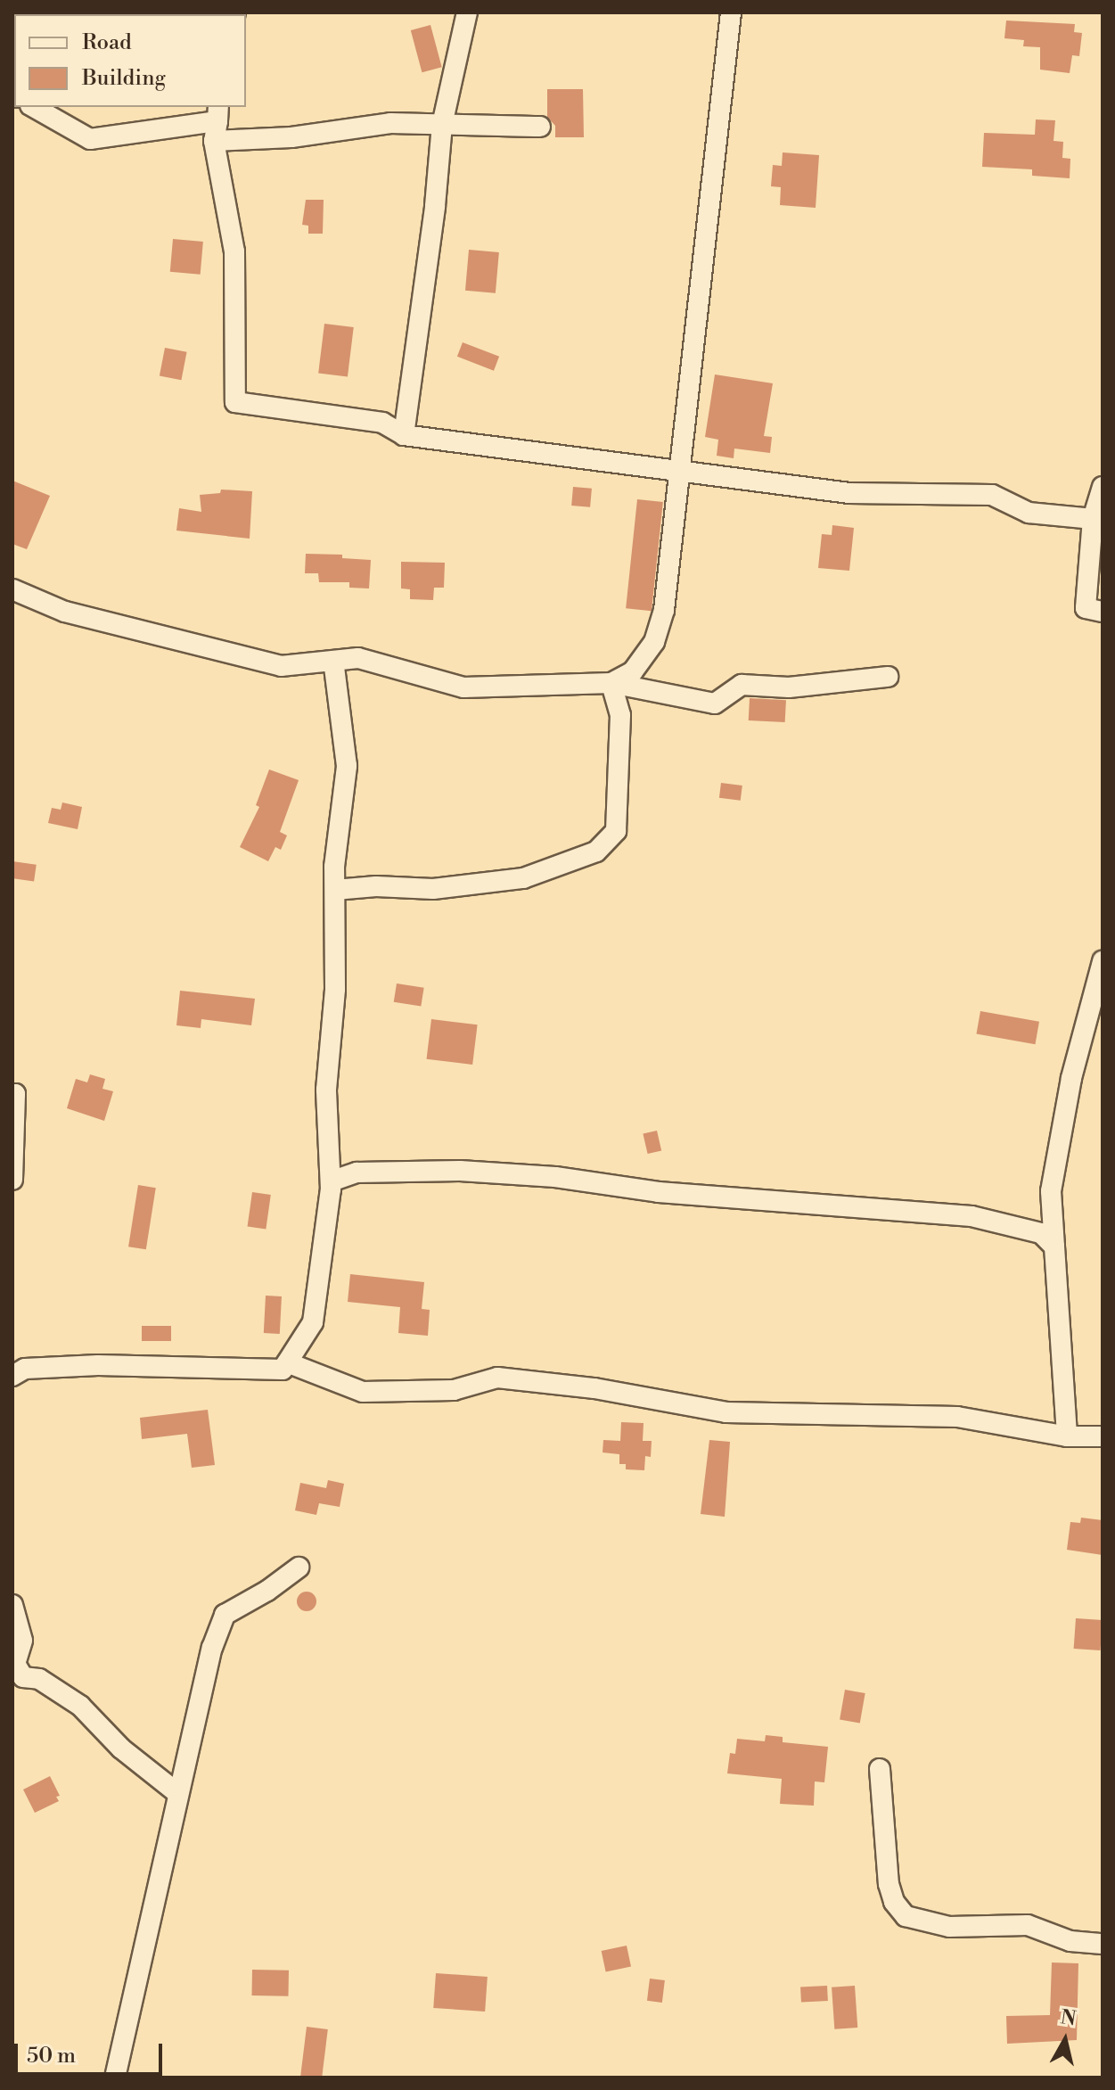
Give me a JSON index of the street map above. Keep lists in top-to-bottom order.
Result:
{
  "legend": ["Road", "Building"],
  "scale_bar": "50 m",
  "north": "top"
}
